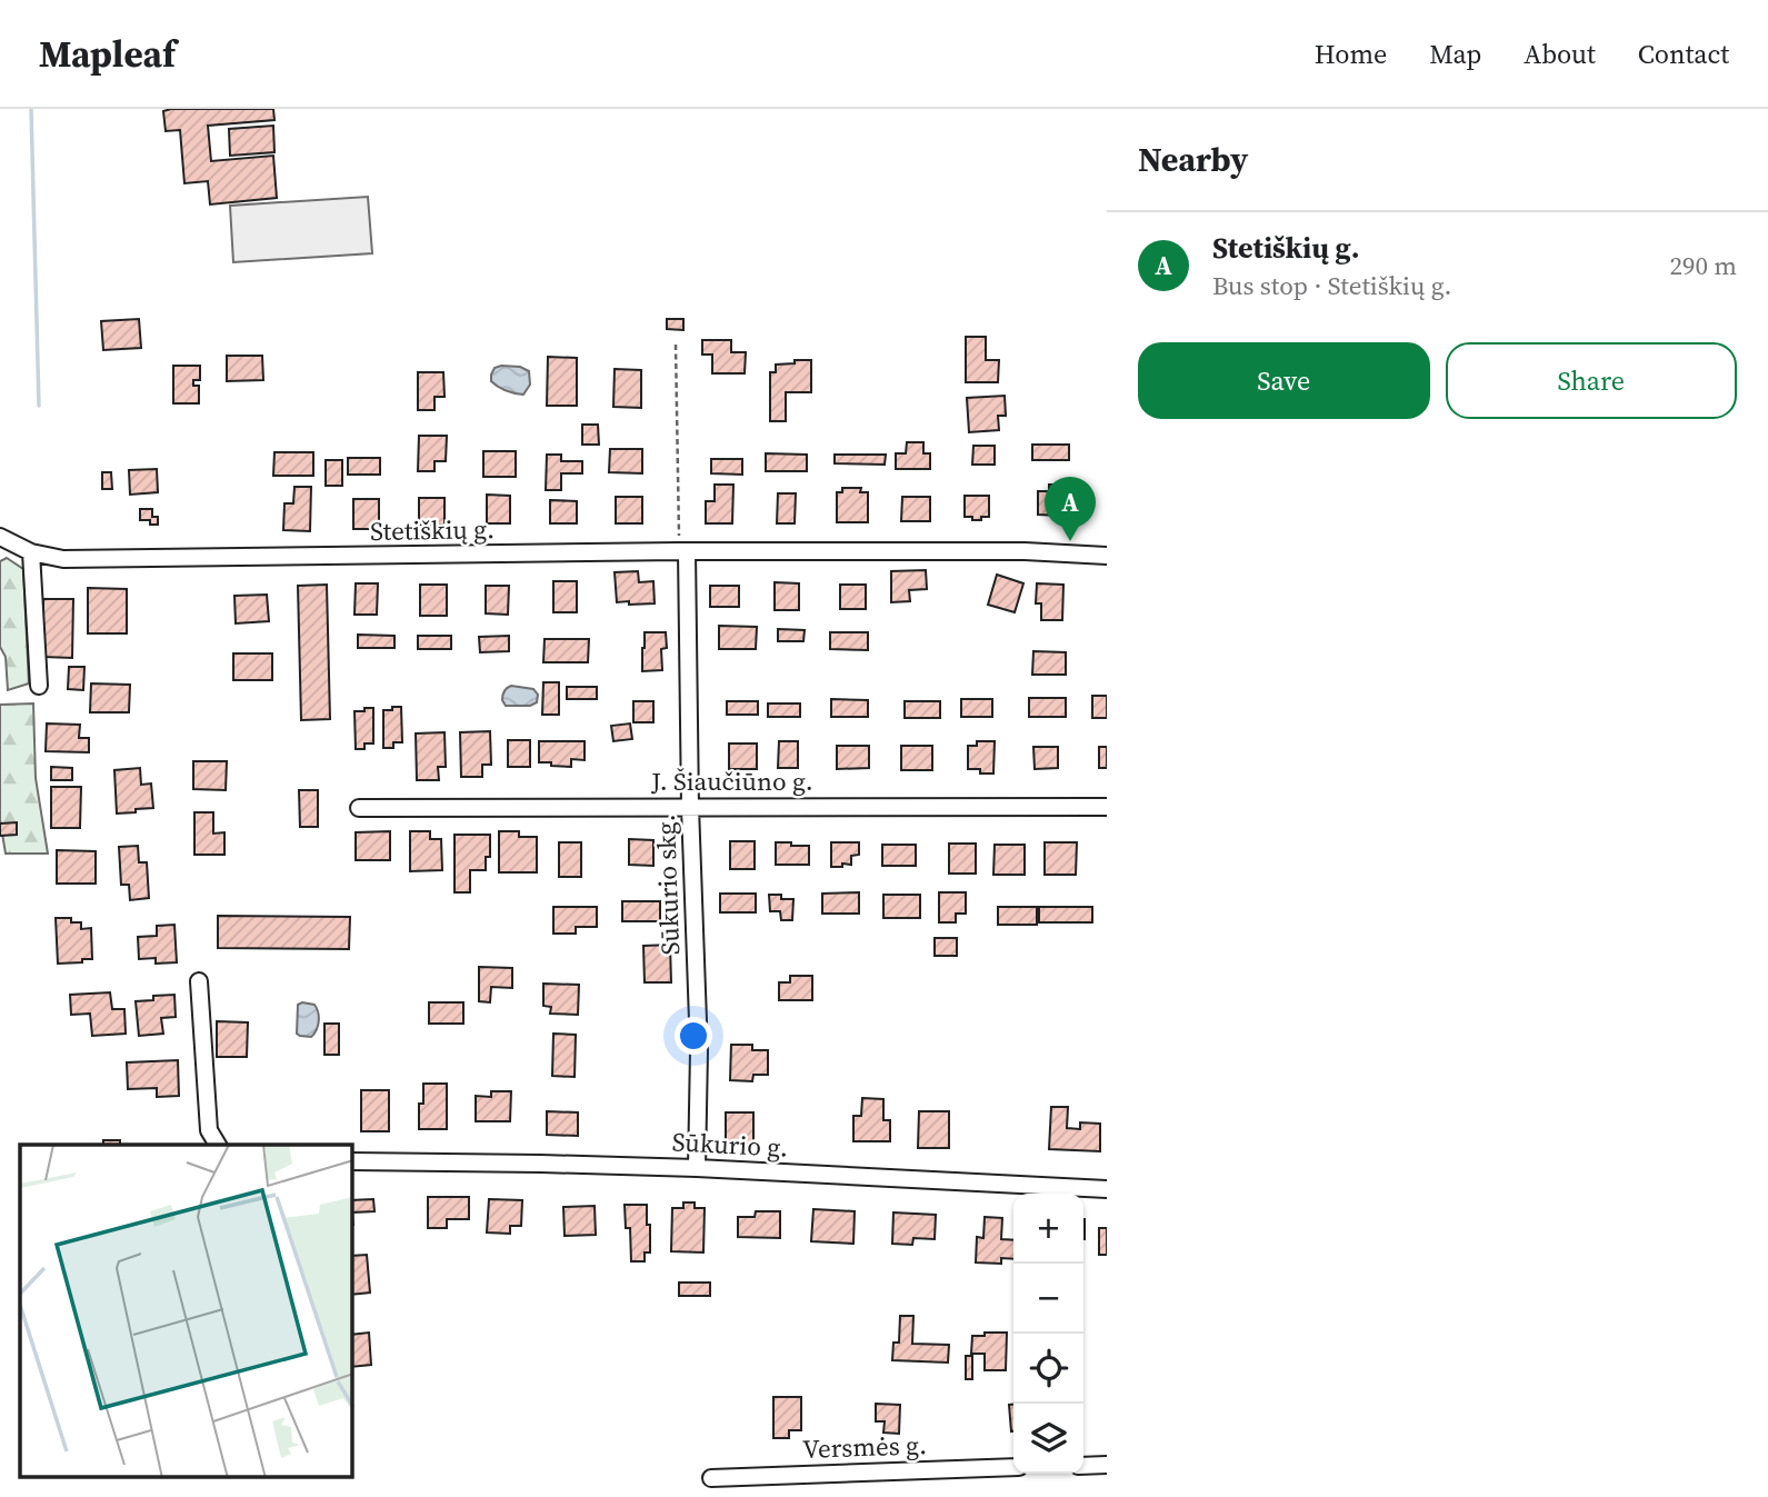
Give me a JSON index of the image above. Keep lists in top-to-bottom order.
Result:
{
  "streets": {
    "street": [
      "Stetiškių g.",
      "J. Šiaučiūno g.",
      "Sūkurio skg.",
      "Sūkurio g.",
      "Versmės g."
    ]
  },
  "crossings": [
    ["Stetiškių g.", "Sūkurio skg."],
    ["J. Šiaučiūno g.", "Sūkurio skg."],
    ["Sūkurio skg.", "Sūkurio g."]
  ],
  "page": {
    "header": "Mapleaf",
    "nav": [
      "Home",
      "Map",
      "About",
      "Contact"
    ],
    "heading": "Nearby",
    "list": [
      {
        "mark": "A",
        "name": "Stetiškių g.",
        "note": "Bus stop · Stetiškių g.",
        "value": "290 m"
      }
    ],
    "buttons": ["Save", "Share"],
    "pins": "A",
    "map_buttons": ["+", "−"]
  }
}
